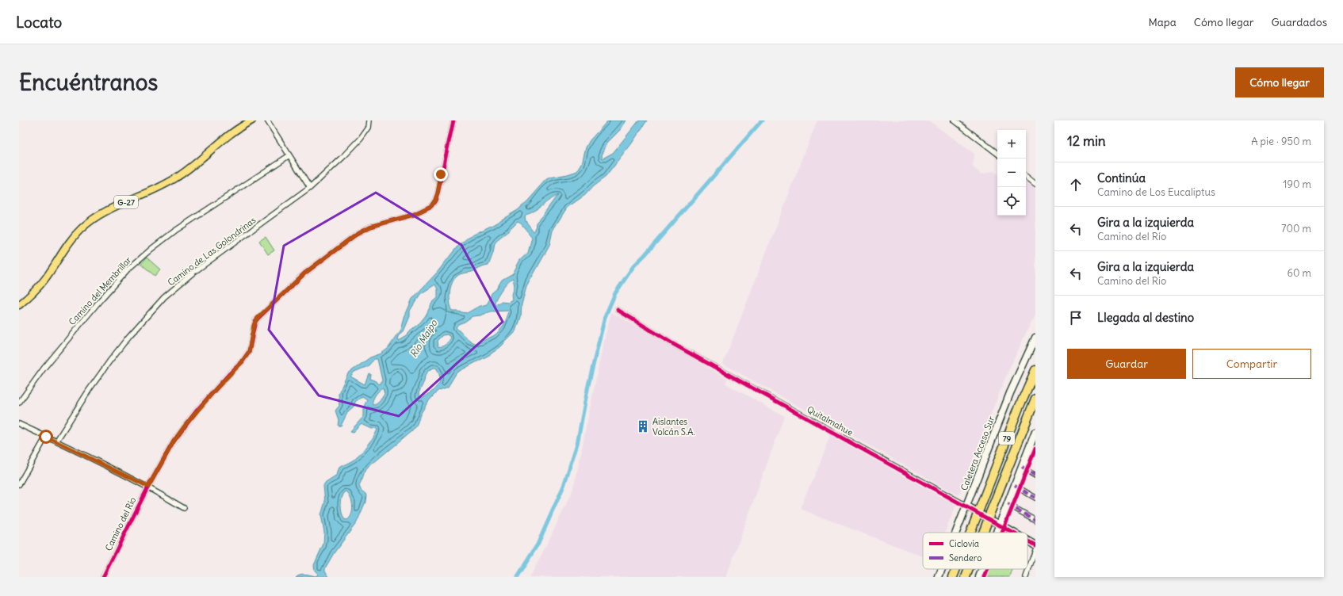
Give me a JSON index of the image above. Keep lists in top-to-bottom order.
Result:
{
  "streets": {
    "highway": ["79"],
    "main road": ["G-27", "Quitalmahue", "Caletera Acceso Sur"],
    "street": ["Camino de Las Golondrinas", "Camino del Membrillar", "Camino del Río"]
  },
  "crossings": [
    ["Quitalmahue", "Caletera Acceso Sur"]
  ],
  "water": ["Río Maipo"],
  "places": {
    "building": ["Aislantes Volcán S.A."]
  },
  "legend": ["Ciclovía", "Sendero"],
  "page": {
    "header": "Locato",
    "nav": ["Mapa", "Cómo llegar", "Guardados"],
    "buttons": [
      "Cómo llegar",
      ["Guardar", "Compartir"]
    ],
    "title": "Encuéntranos",
    "heading": ["12 min", "A pie · 950 m"],
    "map_buttons": ["+", "−"],
    "list": [
      ["Continúa", "Camino de Los Eucaliptus", "190 m"],
      ["Gira a la izquierda", "Camino del Río", "700 m"],
      ["Gira a la izquierda", "Camino del Río", "60 m"],
      "Llegada al destino"
    ]
  }
}
